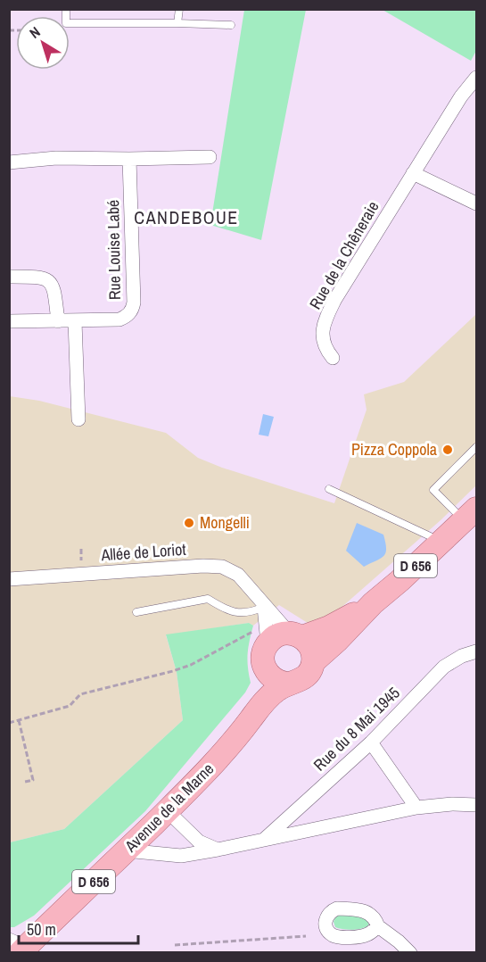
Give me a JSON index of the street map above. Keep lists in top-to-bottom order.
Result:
{
  "streets": {
    "main road": ["D 656", "Avenue de la Marne"],
    "street": [
      "Rue Louise Labé",
      "Rue de la Chêneraie",
      "Allée de Loriot",
      "Rue du 8 Mai 1945"
    ]
  },
  "crossings": [
    ["Allée de Loriot", "D 656"],
    ["Allée de Loriot", "Avenue de la Marne"],
    ["D 656", "Avenue de la Marne"]
  ],
  "districts": ["CANDEBOUE"],
  "places": ["Pizza Coppola", "Mongelli"],
  "scale_bar": "50 m",
  "north": "top left"
}
